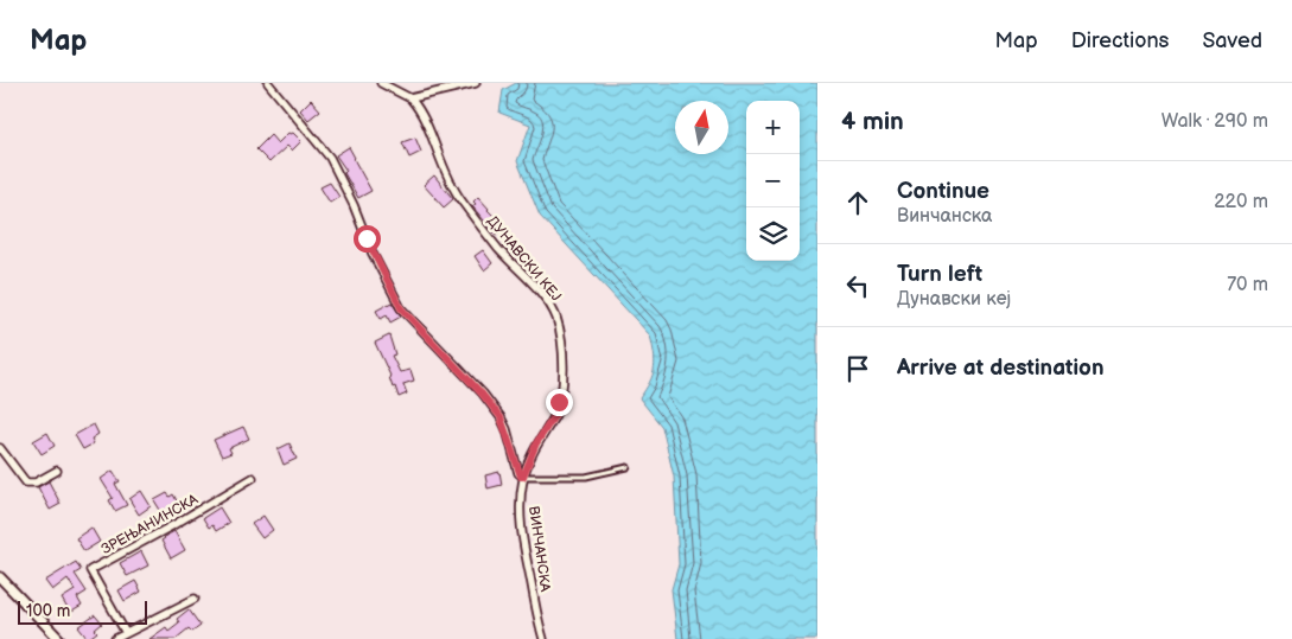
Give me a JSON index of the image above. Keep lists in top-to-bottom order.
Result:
{
  "streets": {
    "street": ["ДУНАВСКИ КЕЈ", "ЗРЕЊАНИНСКА", "ВИНЧАНСКА"]
  },
  "crossings": [
    ["ДУНАВСКИ КЕЈ", "ВИНЧАНСКА"]
  ],
  "scale_bar": "100 m",
  "north": "top",
  "page": {
    "header": "Map",
    "nav": ["Map", "Directions", "Saved"],
    "heading": ["4 min", "Walk · 290 m"],
    "map_buttons": ["+", "−"],
    "list": [
      ["Continue", "Винчанска", "220 m"],
      ["Turn left", "Дунавски кеј", "70 m"],
      "Arrive at destination"
    ],
    "scale": "100 m"
  }
}
